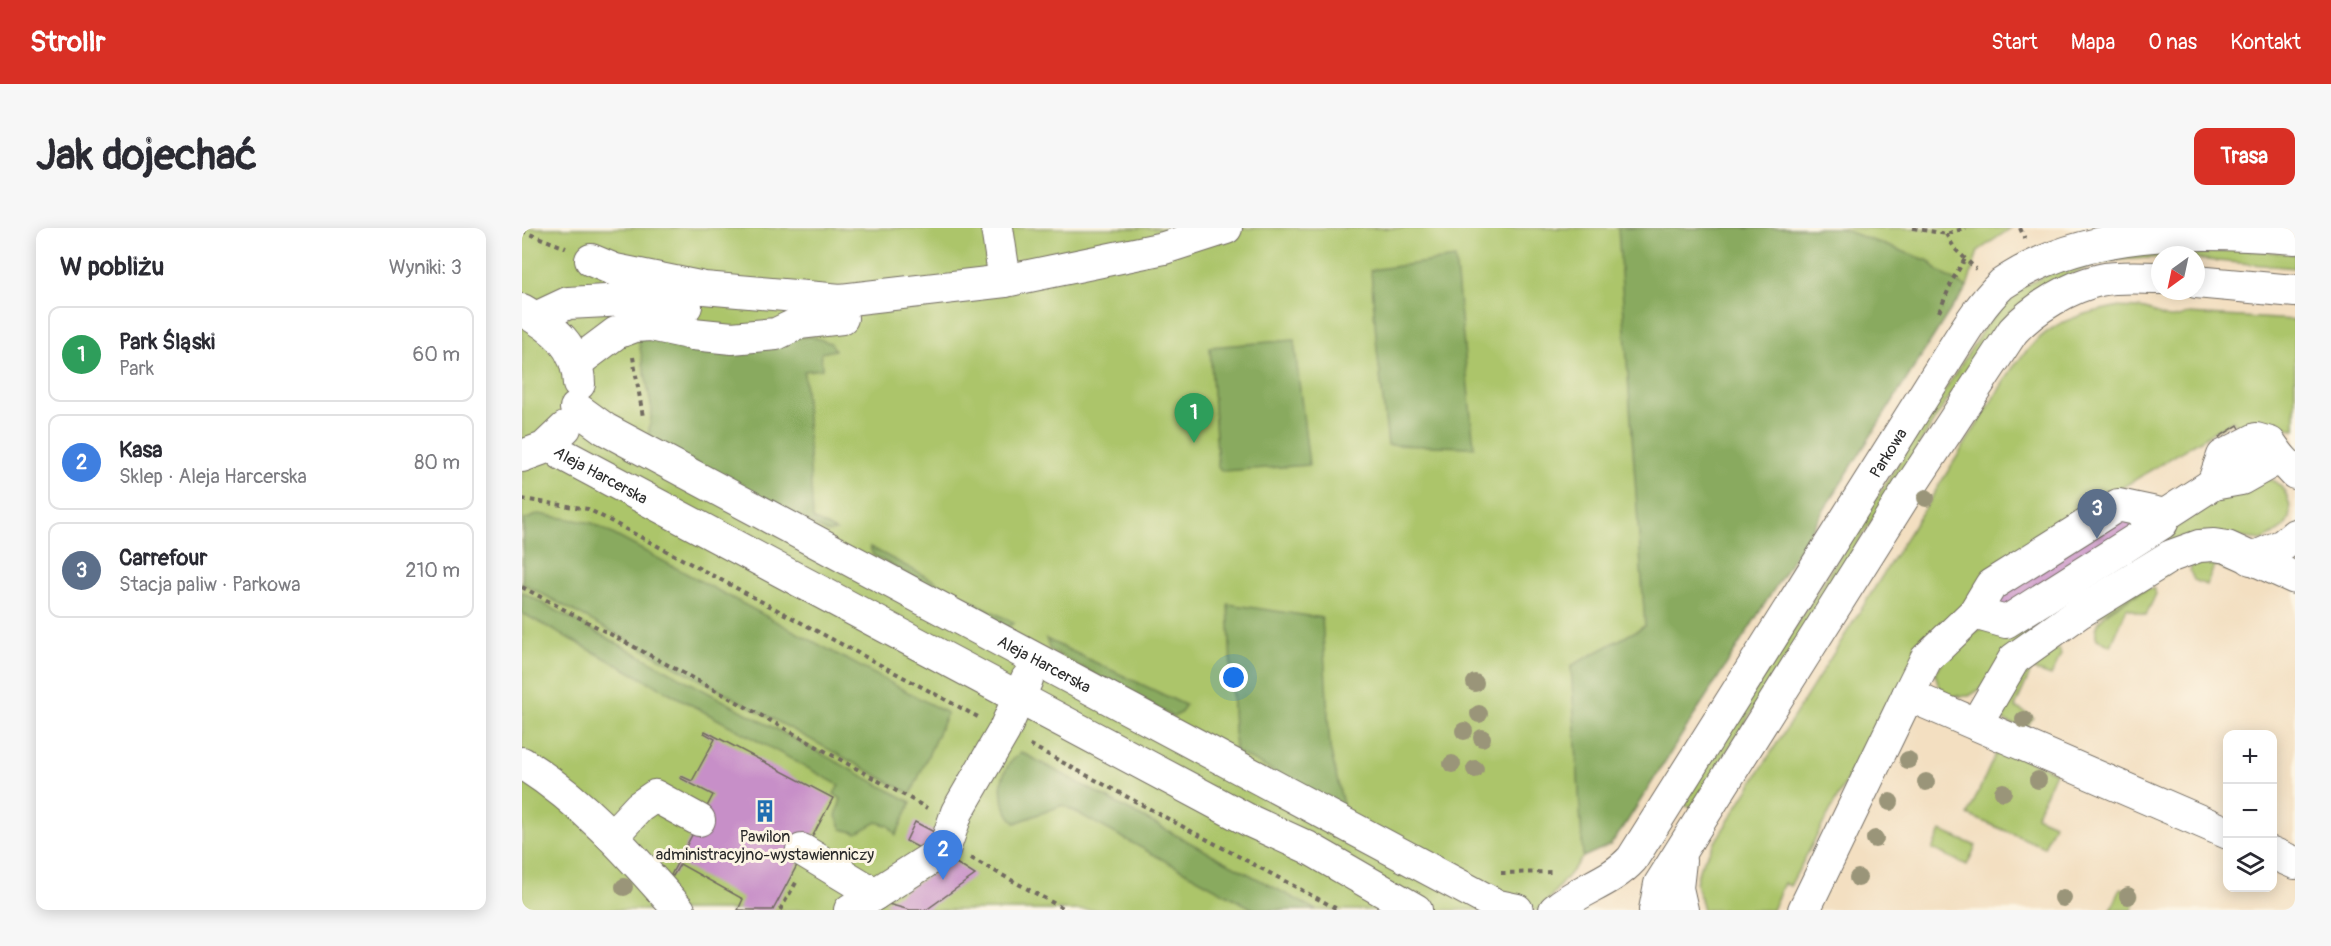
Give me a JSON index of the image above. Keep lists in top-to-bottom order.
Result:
{
  "streets": {
    "street": ["Parkowa", "Aleja Harcerska"]
  },
  "places": {
    "building": ["Pawilon administracyjno-wystawienniczy"]
  },
  "north": "bottom left",
  "page": {
    "header": "Strollr",
    "nav": [
      "Start",
      "Mapa",
      "O nas",
      "Kontakt"
    ],
    "buttons": "Trasa",
    "title": "Jak dojechać",
    "heading": ["W pobliżu", "Wyniki: 3"],
    "list": [
      {
        "mark": "1",
        "name": "Park Śląski",
        "note": "Park",
        "value": "60 m"
      },
      {
        "mark": "2",
        "name": "Kasa",
        "note": "Sklep · Aleja Harcerska",
        "value": "80 m"
      },
      {
        "mark": "3",
        "name": "Carrefour",
        "note": "Stacja paliw · Parkowa",
        "value": "210 m"
      }
    ],
    "pins": ["1", "3", "2"],
    "map_buttons": ["+", "−"]
  }
}
